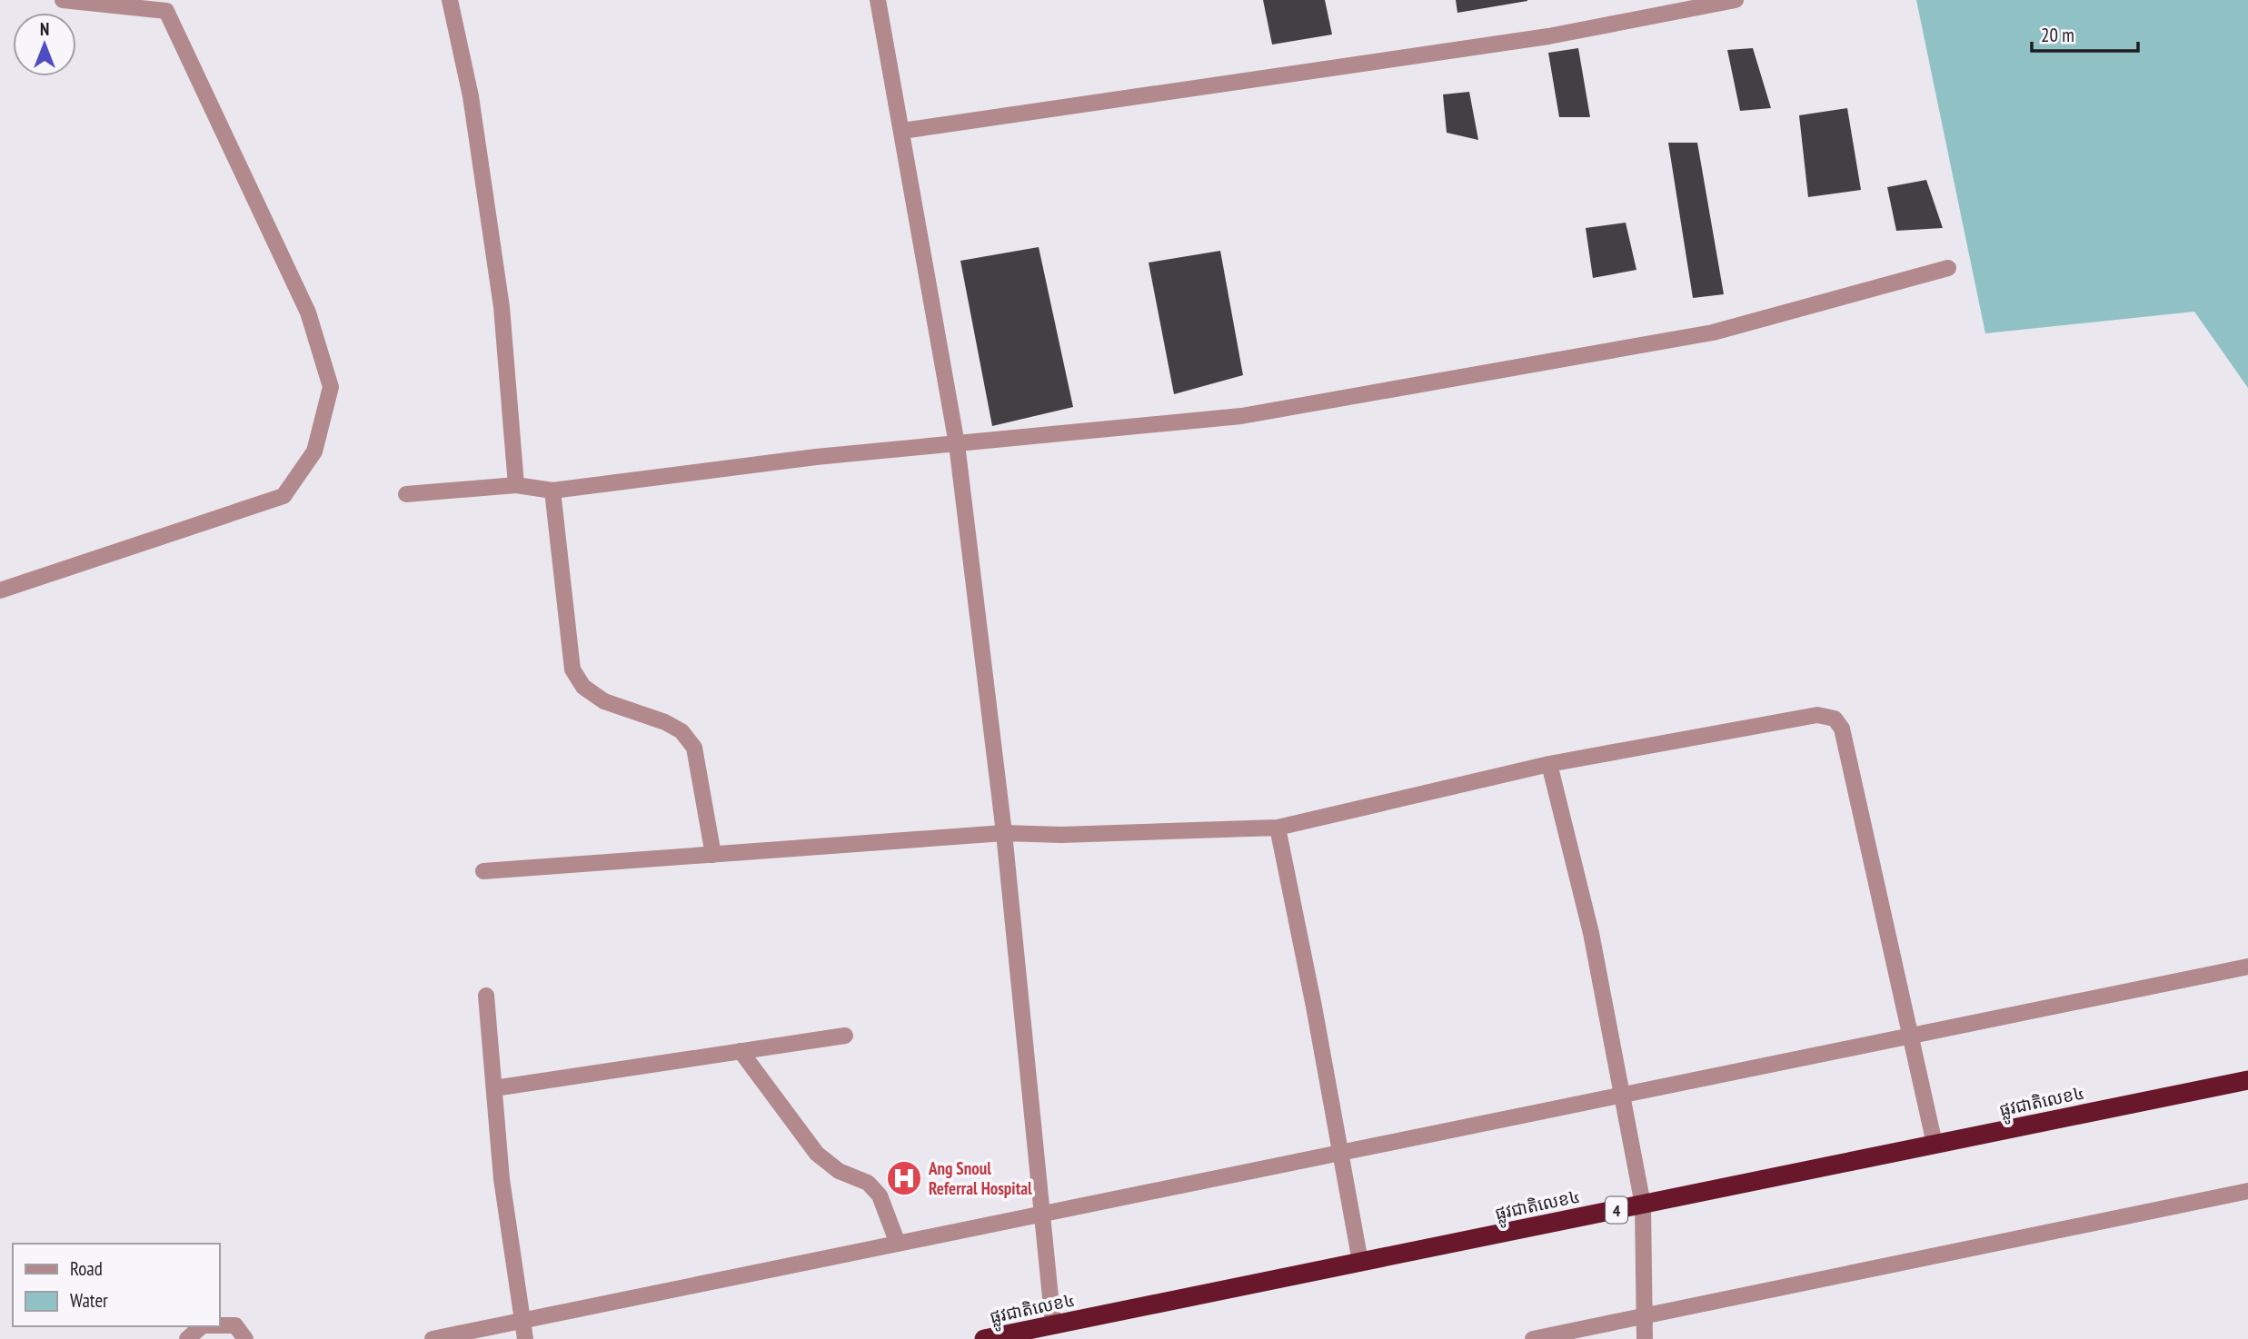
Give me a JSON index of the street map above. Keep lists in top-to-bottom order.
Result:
{
  "streets": {
    "highway": ["ផ្លូវជាតិលេខ៤", "4"]
  },
  "places": {
    "hospital": ["Ang Snoul Referral Hospital"]
  },
  "legend": ["Road", "Water"],
  "scale_bar": "20 m",
  "north": "top"
}
